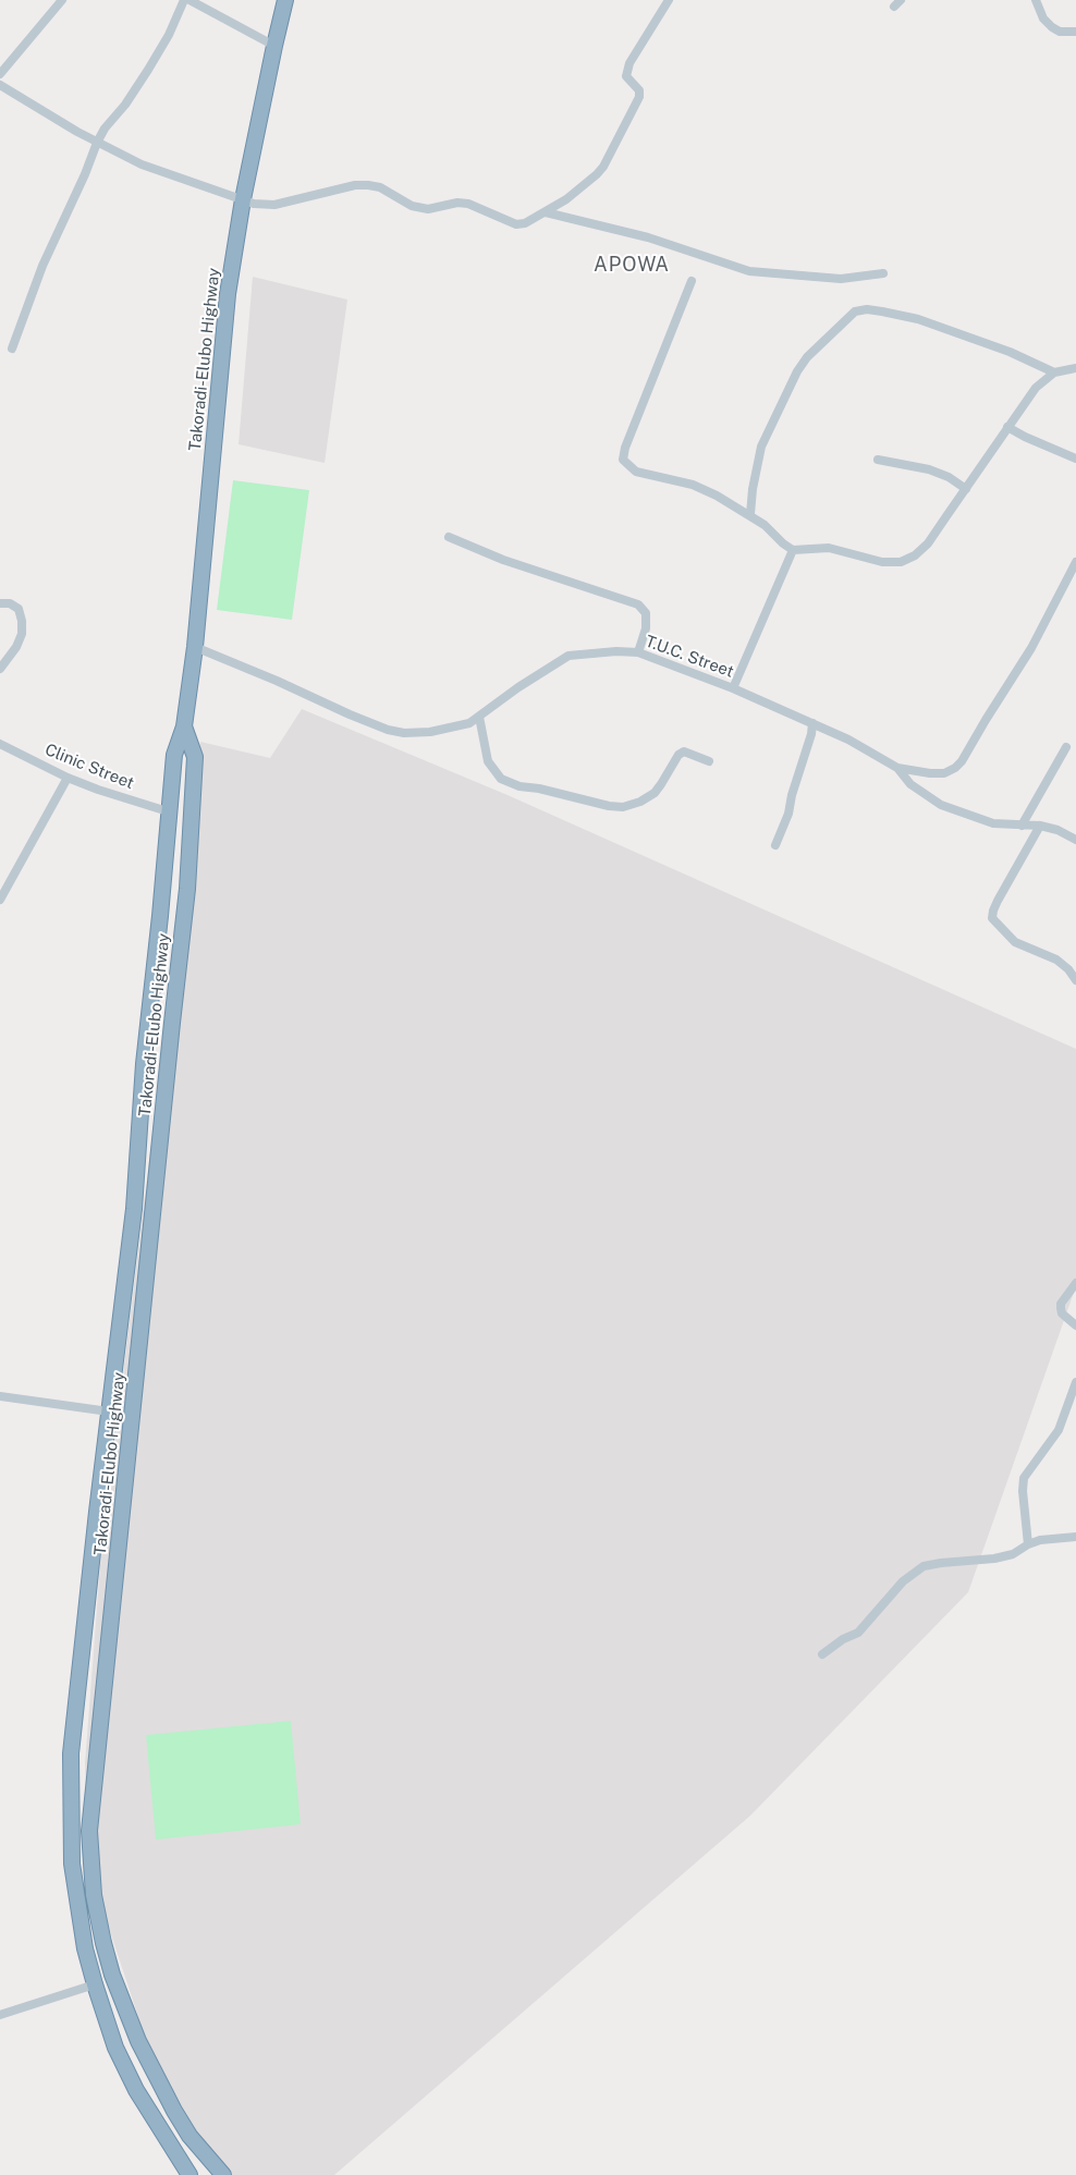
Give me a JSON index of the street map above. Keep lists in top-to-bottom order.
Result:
{
  "streets": {
    "highway": ["Takoradi-Elubo Highway"],
    "street": ["T.U.C. Street", "Clinic Street"]
  },
  "crossings": [
    ["Takoradi-Elubo Highway", "T.U.C. Street"],
    ["Takoradi-Elubo Highway", "Clinic Street"]
  ],
  "districts": ["APOWA"]
}
